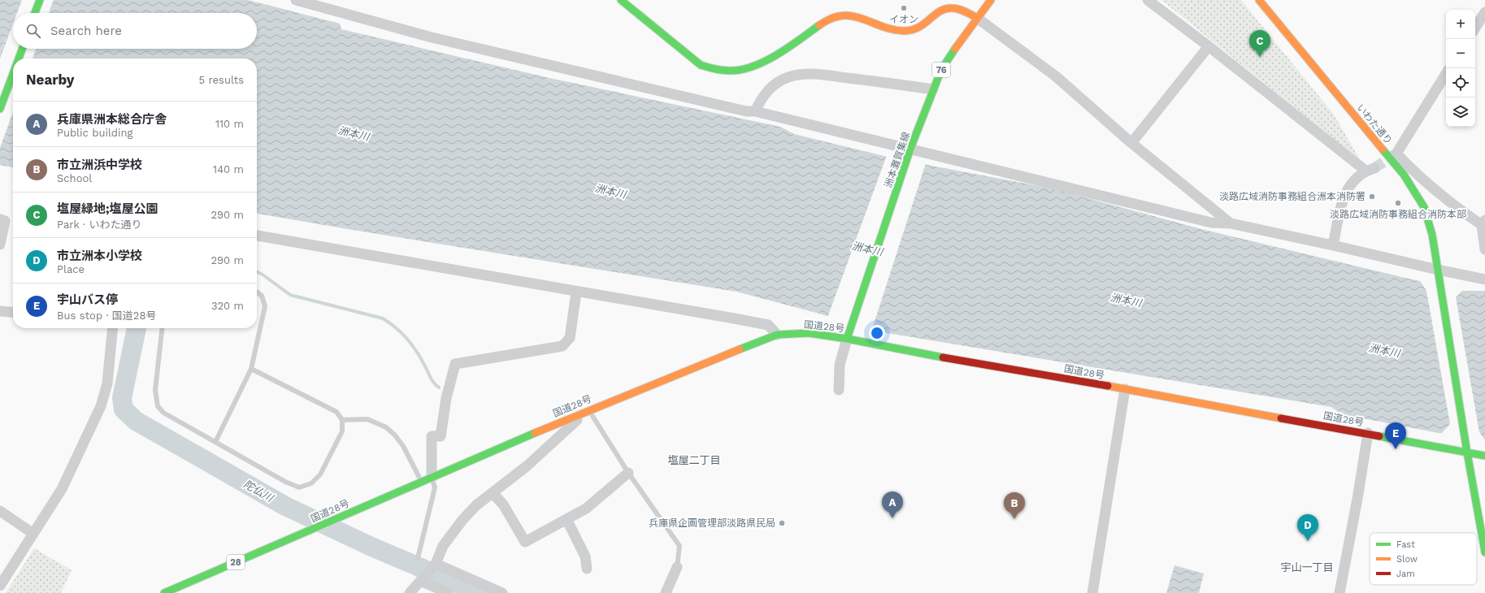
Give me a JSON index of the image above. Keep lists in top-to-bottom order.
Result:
{
  "streets": {
    "main road": [
      "76",
      "いわた通り",
      "洲本灘賀集線",
      "国道28号",
      "28"
    ]
  },
  "crossings": [
    ["いわた通り", "国道28号"],
    ["洲本灘賀集線", "国道28号"]
  ],
  "districts": ["塩屋二丁目", "宇山一丁目"],
  "water": ["洲本川", "陀仏川"],
  "places": [
    "イオン",
    "淡路広域消防事務組合洲本消防署",
    "淡路広域消防事務組合消防本部",
    "兵庫県企画管理部淡路県民局"
  ],
  "legend": ["Fast", "Slow", "Jam"],
  "page": {
    "map_buttons": ["+", "−"],
    "search": "Search here",
    "pins": [
      "C",
      "E",
      "A",
      "B",
      "D"
    ],
    "heading": ["Nearby", "5 results"],
    "list": [
      {
        "mark": "A",
        "name": "兵庫県洲本総合庁舎",
        "note": "Public building",
        "value": "110 m"
      },
      {
        "mark": "B",
        "name": "市立洲浜中学校",
        "note": "School",
        "value": "140 m"
      },
      {
        "mark": "C",
        "name": "塩屋緑地;塩屋公園",
        "note": "Park · いわた通り",
        "value": "290 m"
      },
      {
        "mark": "D",
        "name": "市立洲本小学校",
        "note": "Place",
        "value": "290 m"
      },
      {
        "mark": "E",
        "name": "宇山バス停",
        "note": "Bus stop · 国道28号",
        "value": "320 m"
      }
    ]
  }
}
